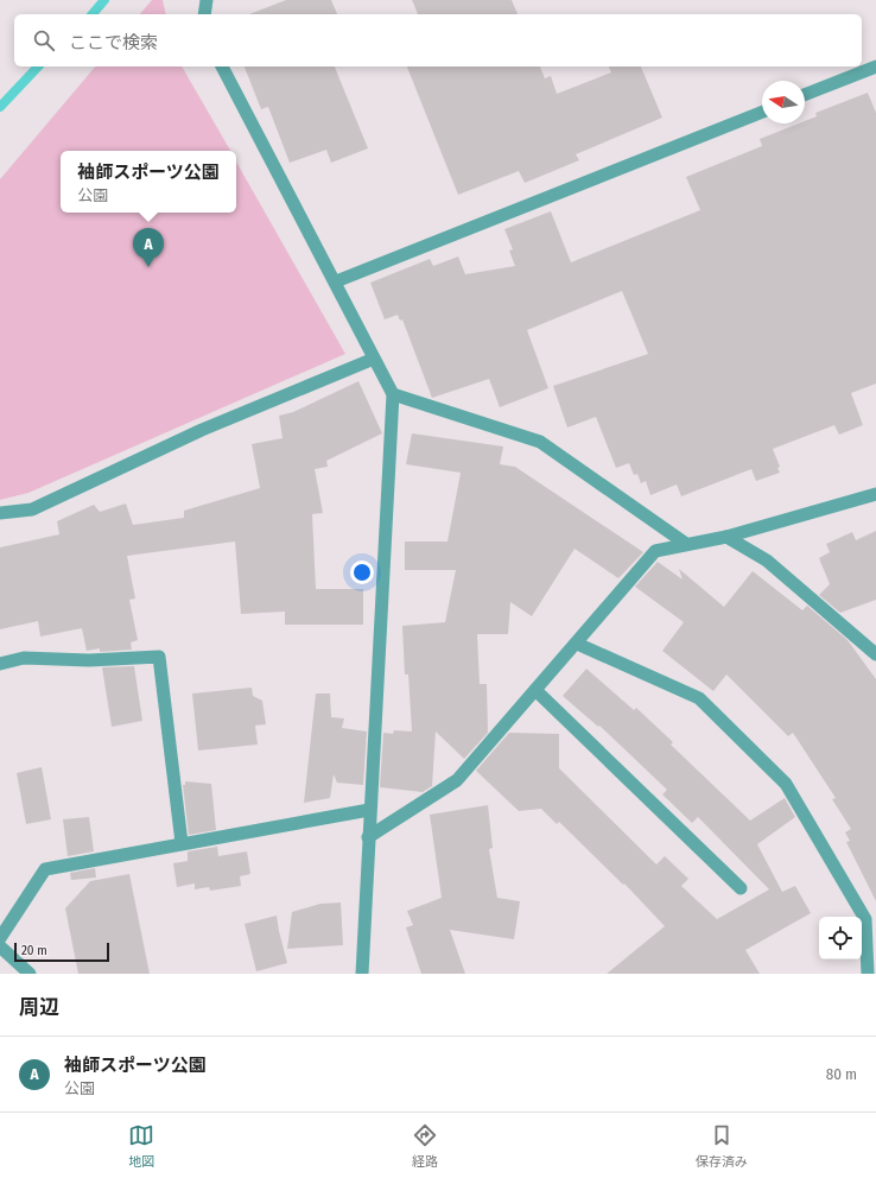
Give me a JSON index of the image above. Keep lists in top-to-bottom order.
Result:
{
  "scale_bar": "20 m",
  "north": "left",
  "page": {
    "search": "ここで検索",
    "popup": ["袖師スポーツ公園", "公園"],
    "pins": "A",
    "scale": "20 m",
    "heading": "周辺",
    "list": [
      {
        "mark": "A",
        "name": "袖師スポーツ公園",
        "note": "公園",
        "value": "80 m"
      }
    ],
    "nav": ["地図", "経路", "保存済み"]
  }
}
